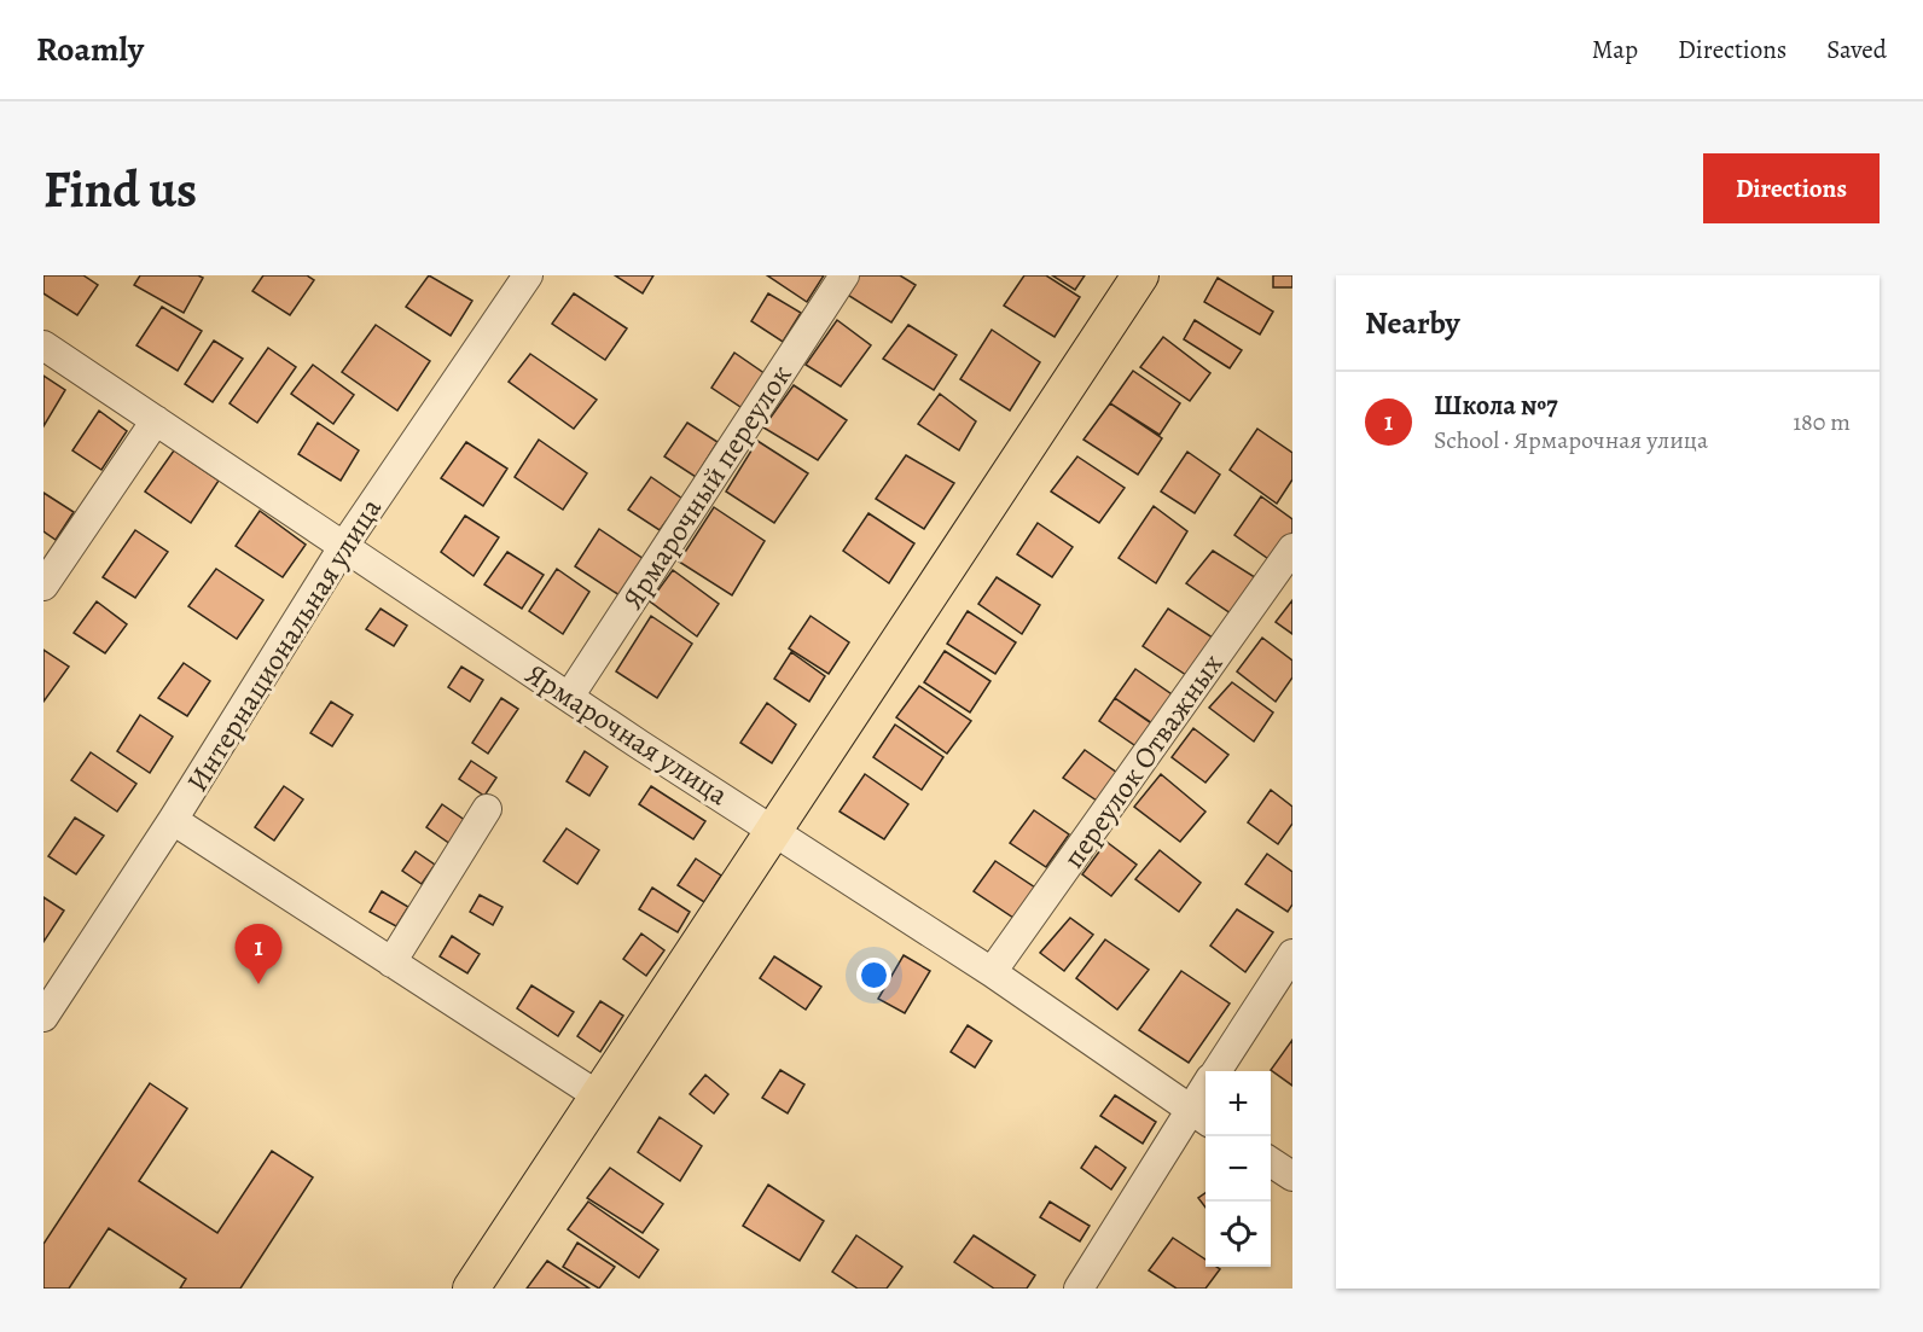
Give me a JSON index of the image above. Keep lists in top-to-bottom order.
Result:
{
  "streets": {
    "street": [
      "Ярмарочный переулок",
      "Интернациональная улица",
      "Ярмарочная улица",
      "переулок Отважных"
    ]
  },
  "crossings": [
    ["Ярмарочный переулок", "Ярмарочная улица"],
    ["Интернациональная улица", "Ярмарочная улица"],
    ["Ярмарочная улица", "переулок Отважных"]
  ],
  "page": {
    "header": "Roamly",
    "nav": ["Map", "Directions", "Saved"],
    "buttons": "Directions",
    "title": "Find us",
    "heading": "Nearby",
    "list": [
      {
        "mark": "1",
        "name": "Школа №7",
        "note": "School · Ярмарочная улица",
        "value": "180 m"
      }
    ],
    "pins": "1",
    "map_buttons": ["+", "−"]
  }
}
